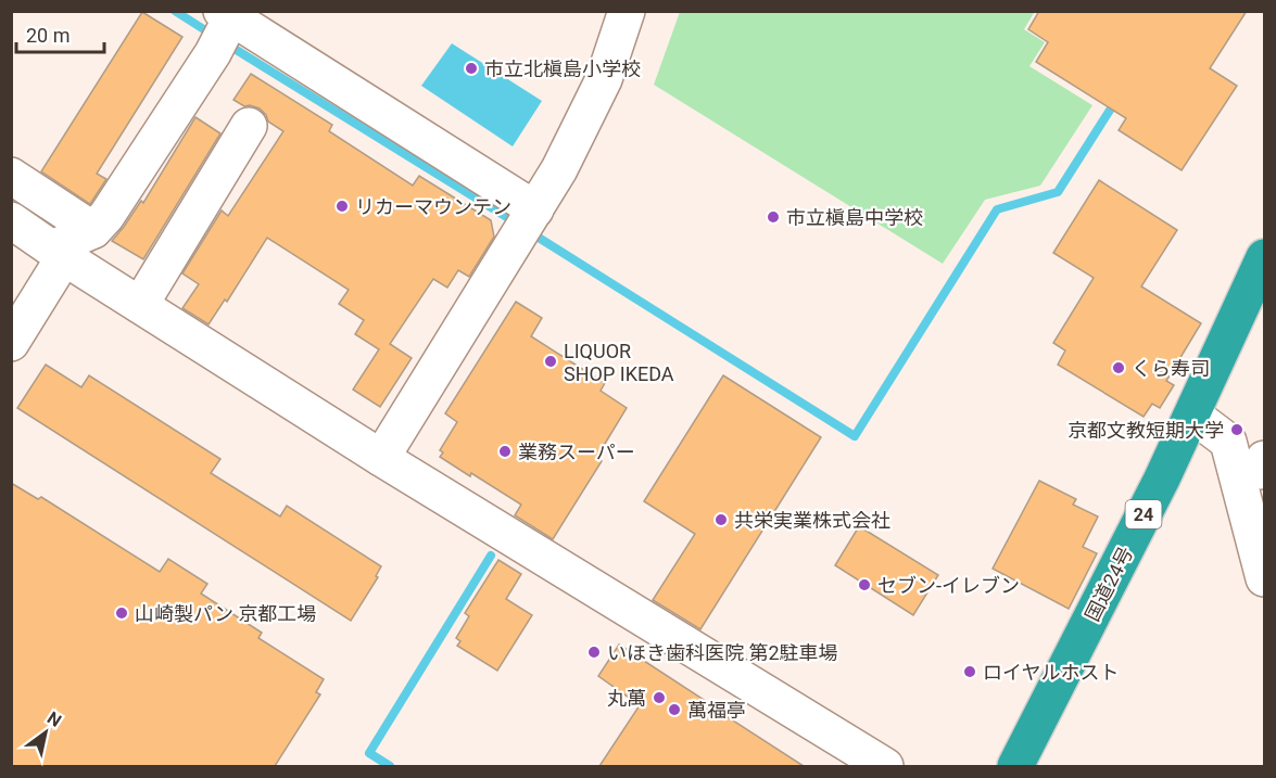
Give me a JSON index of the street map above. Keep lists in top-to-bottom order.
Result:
{
  "streets": {
    "highway": ["24", "国道24号"]
  },
  "places": [
    "市立北槇島小学校",
    "リカーマウンテン",
    "市立槇島中学校",
    "LIQUOR SHOP IKEDA",
    "くら寿司",
    "京都文教短期大学",
    "業務スーパー",
    "共栄実業株式会社",
    "セブン-イレブン",
    "山崎製パン 京都工場",
    "いほき歯科医院 第2駐車場",
    "ロイヤルホスト",
    "丸萬",
    "萬福亭"
  ],
  "scale_bar": "20 m",
  "north": "top right"
}
